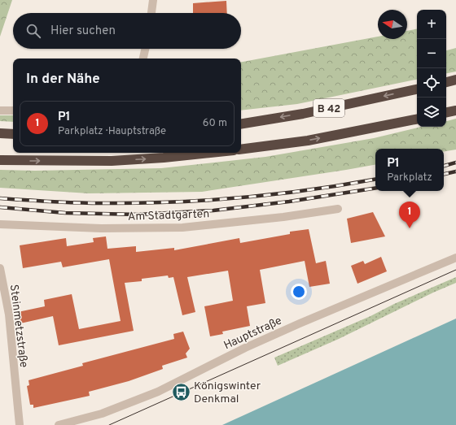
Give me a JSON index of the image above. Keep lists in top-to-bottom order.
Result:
{
  "streets": {
    "highway": ["B 42"],
    "street": ["Am Stadtgarten", "Steinmetzstraße", "Hauptstraße"]
  },
  "places": {
    "bus stop": ["Königswinter Denkmal"]
  },
  "north": "left",
  "page": {
    "map_buttons": ["+", "−"],
    "search": "Hier suchen",
    "heading": "In der Nähe",
    "list": [
      {
        "mark": "1",
        "name": "P1",
        "note": "Parkplatz · Hauptstraße",
        "value": "60 m"
      }
    ],
    "popup": ["P1", "Parkplatz"],
    "pins": "1"
  }
}
